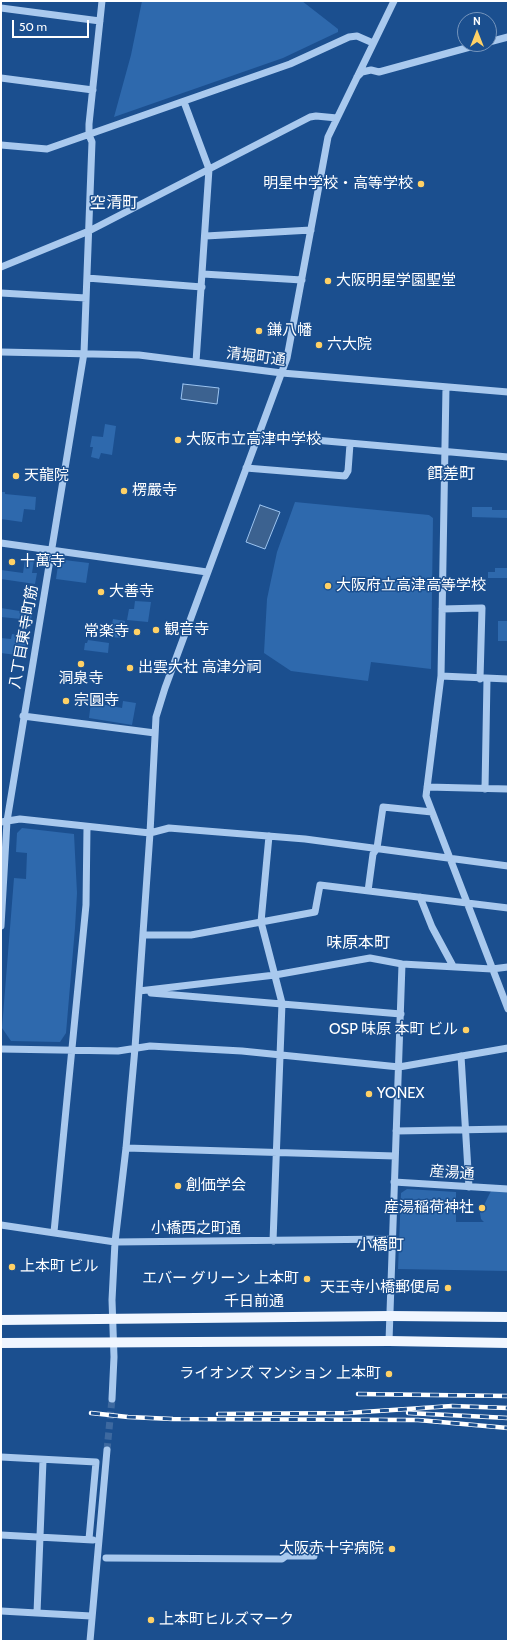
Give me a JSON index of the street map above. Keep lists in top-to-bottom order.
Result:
{
  "streets": {
    "main road": ["千日前通"],
    "street": [
      "清堀町通",
      "八丁目東寺町筋",
      "産湯通",
      "小橋西之町通"
    ]
  },
  "crossings": [
    ["清堀町通", "八丁目東寺町筋"]
  ],
  "districts": [
    "空清町",
    "餌差町",
    "味原本町",
    "小橋町"
  ],
  "places": [
    "明星中学校・高等学校",
    "大阪明星学園聖堂",
    "鎌八幡",
    "六大院",
    "大阪市立高津中学校",
    "天龍院",
    "楞嚴寺",
    "十萬寺",
    "大阪府立高津高等学校",
    "大善寺",
    "観音寺",
    "常楽寺",
    "洞泉寺",
    "出雲大社 高津分祠",
    "宗圓寺",
    "OSP 味原 本町 ビル",
    "YONEX",
    "創価学会",
    "産湯稲荷神社",
    "上本町 ビル",
    "エバー グリーン 上本町",
    "天王寺小橋郵便局",
    "ライオンズ マンション 上本町",
    "大阪赤十字病院",
    "上本町ヒルズマーク"
  ],
  "scale_bar": "50 m",
  "north": "top"
}
